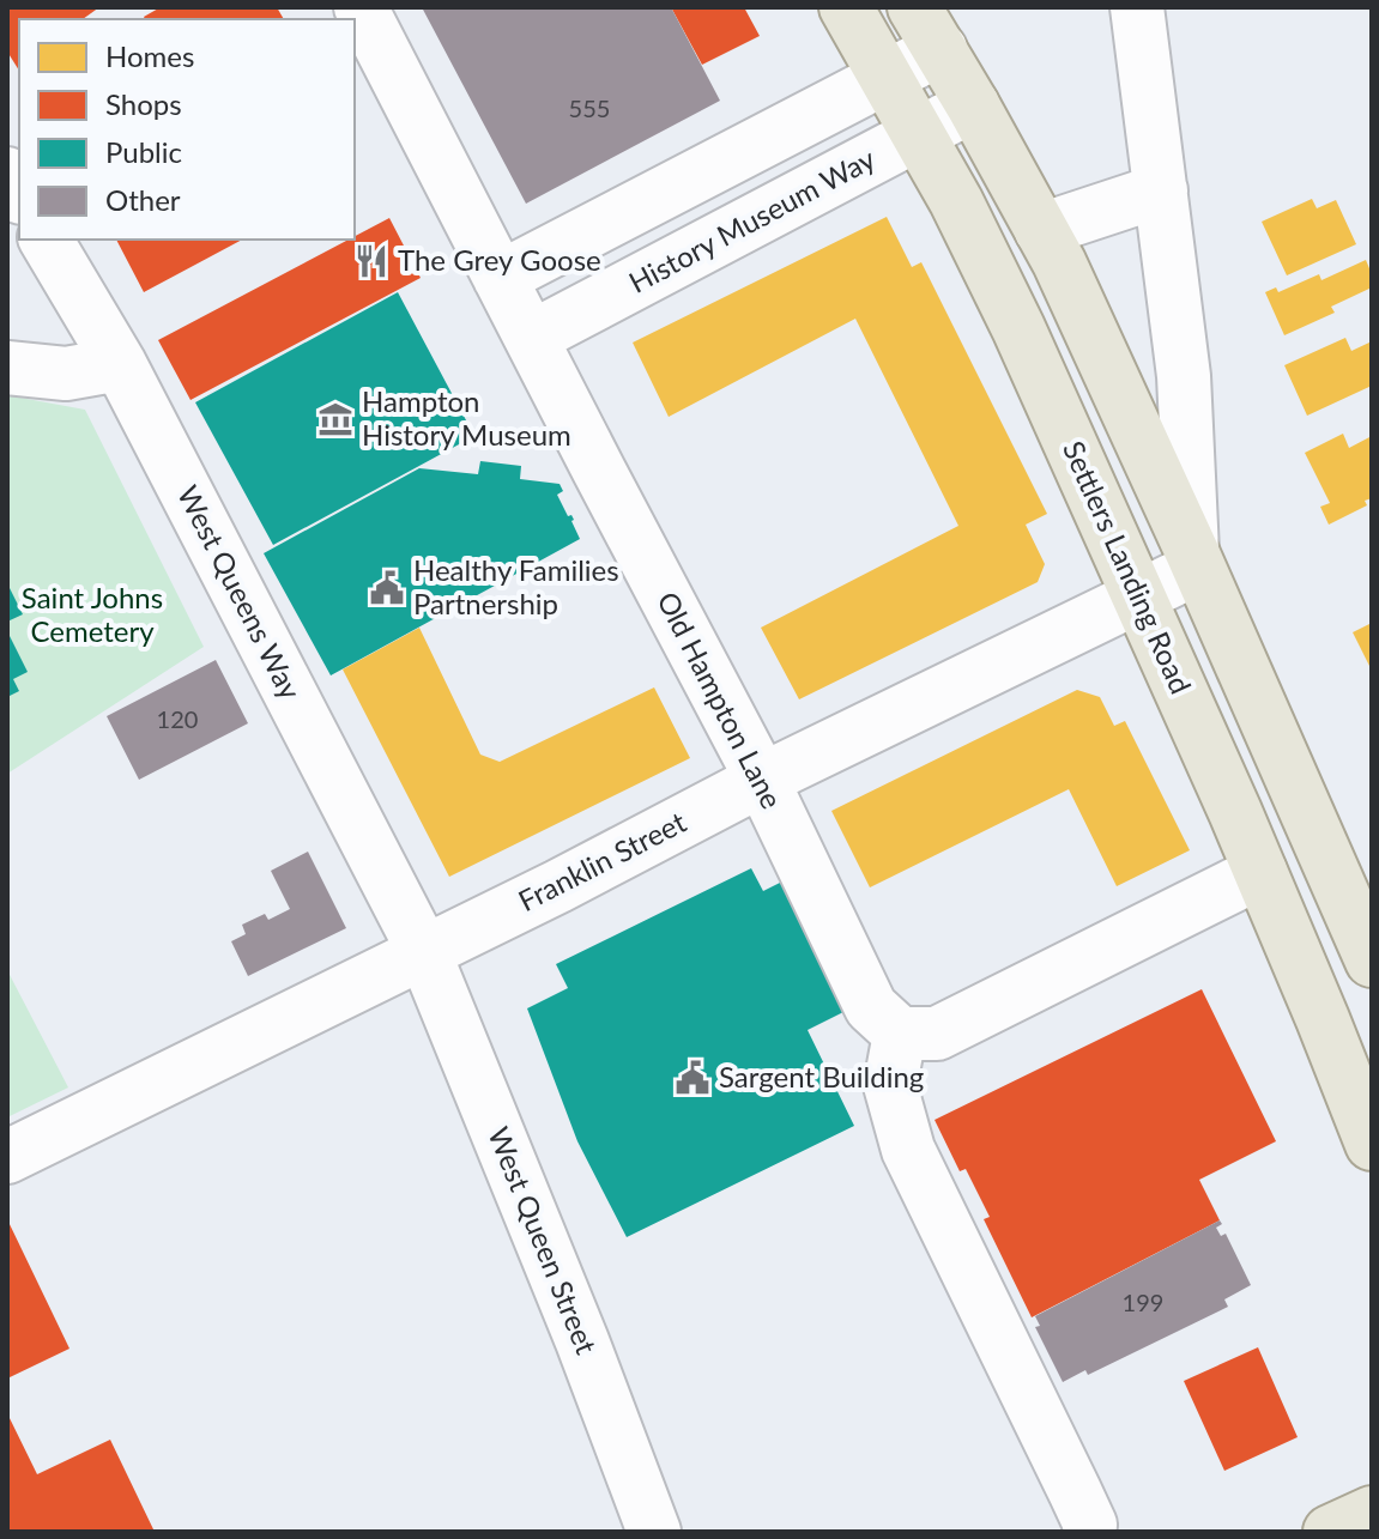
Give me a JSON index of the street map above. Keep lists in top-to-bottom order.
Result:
{
  "streets": {
    "main road": ["Settlers Landing Road"],
    "street": [
      "History Museum Way",
      "West Queens Way",
      "Old Hampton Lane",
      "Franklin Street",
      "West Queen Street"
    ]
  },
  "crossings": [
    ["History Museum Way", "Settlers Landing Road"],
    ["History Museum Way", "Old Hampton Lane"],
    ["Settlers Landing Road", "Franklin Street"],
    ["West Queens Way", "Franklin Street"],
    ["West Queens Way", "West Queen Street"],
    ["Old Hampton Lane", "Franklin Street"],
    ["Franklin Street", "West Queen Street"]
  ],
  "parks": ["Saint Johns Cemetery"],
  "places": {
    "restaurant": ["The Grey Goose"],
    "museum": ["Hampton History Museum"],
    "public building": ["Healthy Families Partnership", "Sargent Building"]
  },
  "house_numbers": ["555", "120", "199"],
  "legend": [
    "Homes",
    "Shops",
    "Public",
    "Other"
  ]
}
